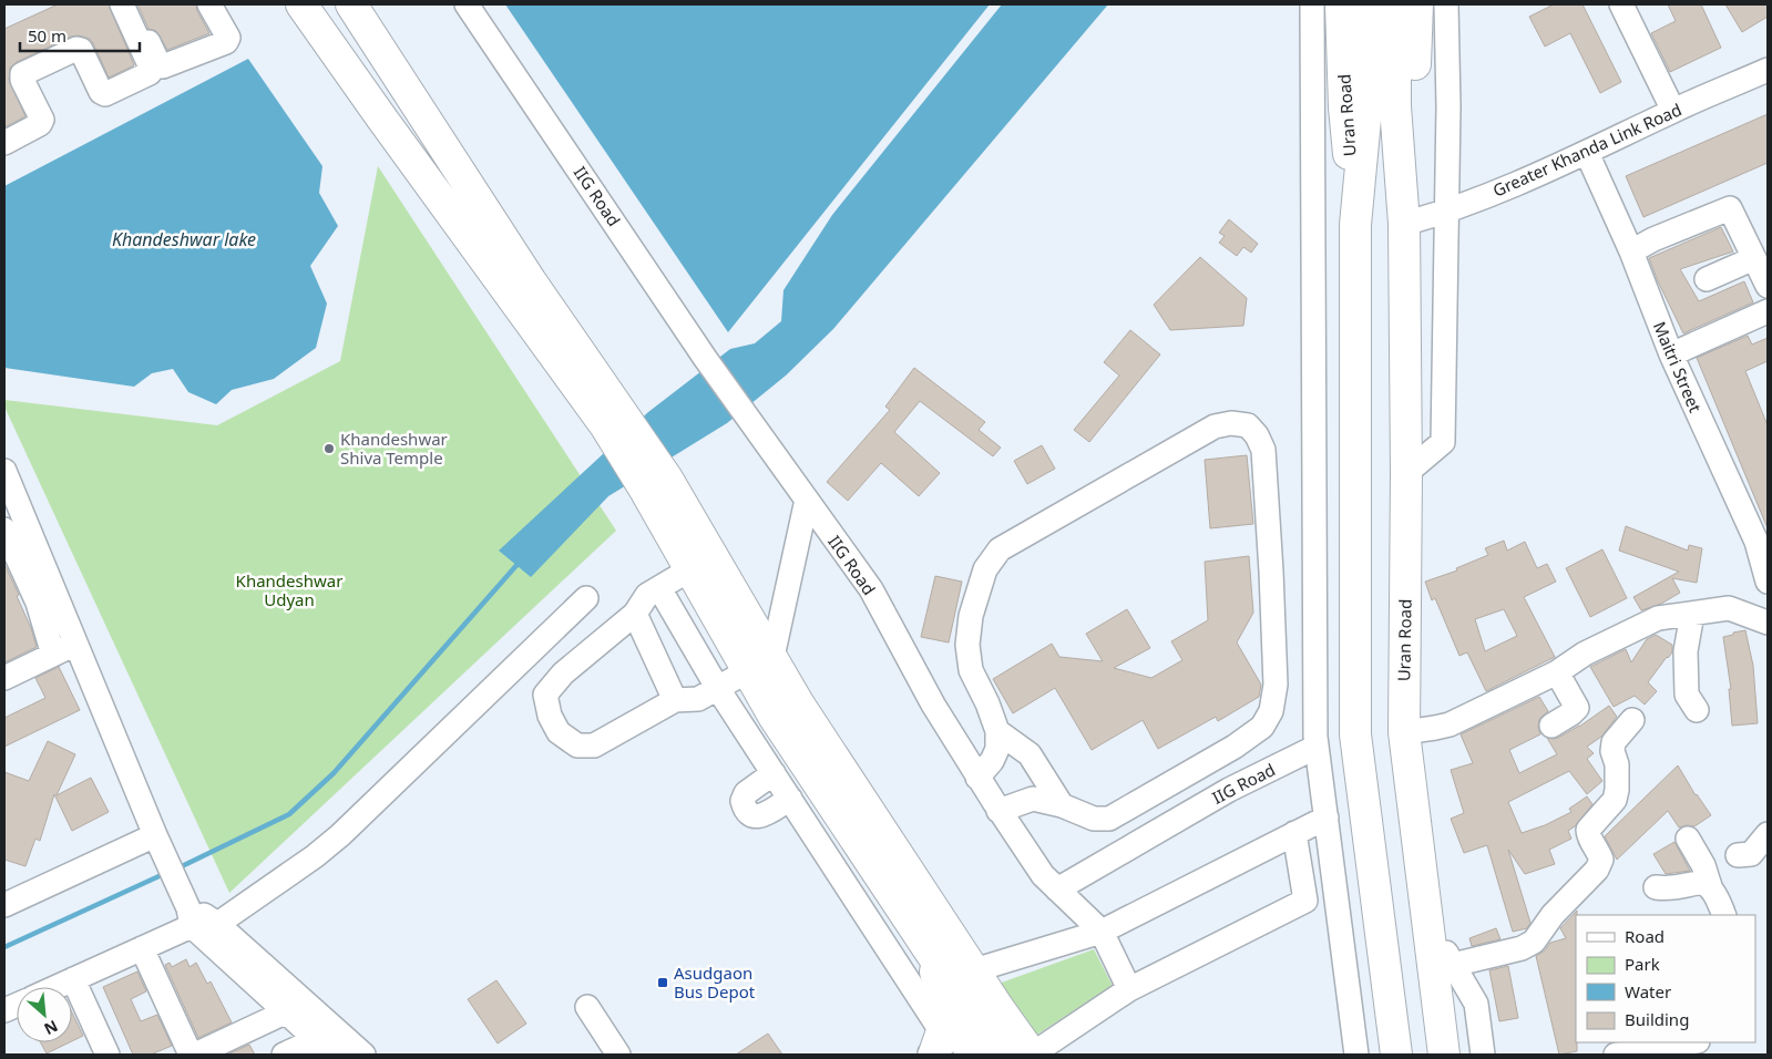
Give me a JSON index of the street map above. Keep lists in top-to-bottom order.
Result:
{
  "streets": {
    "highway": ["Uran Road"],
    "street": ["Greater Khanda Link Road", "IIG Road", "Maitri Street"]
  },
  "crossings": [
    ["Uran Road", "Greater Khanda Link Road"],
    ["Greater Khanda Link Road", "Maitri Street"]
  ],
  "water": ["Khandeshwar lake"],
  "parks": ["Khandeshwar Udyan"],
  "places": {
    "other": ["Khandeshwar Shiva Temple"],
    "transit": ["Asudgaon Bus Depot"]
  },
  "legend": [
    "Road",
    "Park",
    "Water",
    "Building"
  ],
  "scale_bar": "50 m",
  "north": "bottom right"
}
